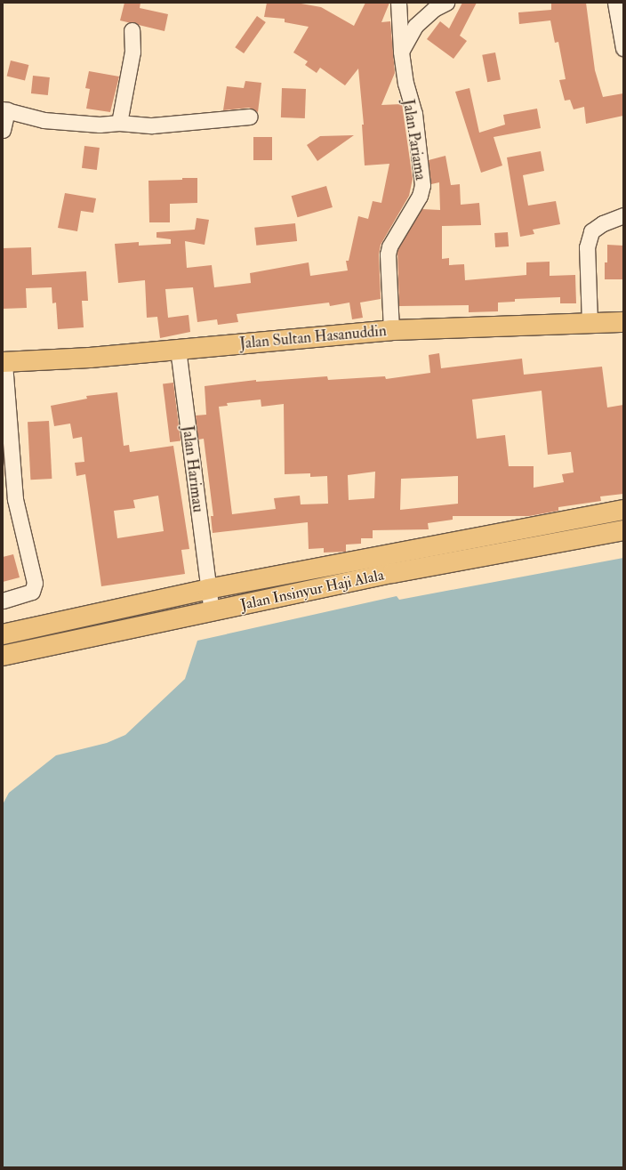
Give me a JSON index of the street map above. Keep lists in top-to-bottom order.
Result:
{
  "streets": {
    "main road": ["Jalan Sultan Hasanuddin", "Jalan Insinyur Haji Alala"],
    "street": ["Jalan Pariama", "Jalan Harimau"]
  },
  "crossings": [
    ["Jalan Pariama", "Jalan Sultan Hasanuddin"],
    ["Jalan Sultan Hasanuddin", "Jalan Harimau"],
    ["Jalan Harimau", "Jalan Insinyur Haji Alala"]
  ]
}
